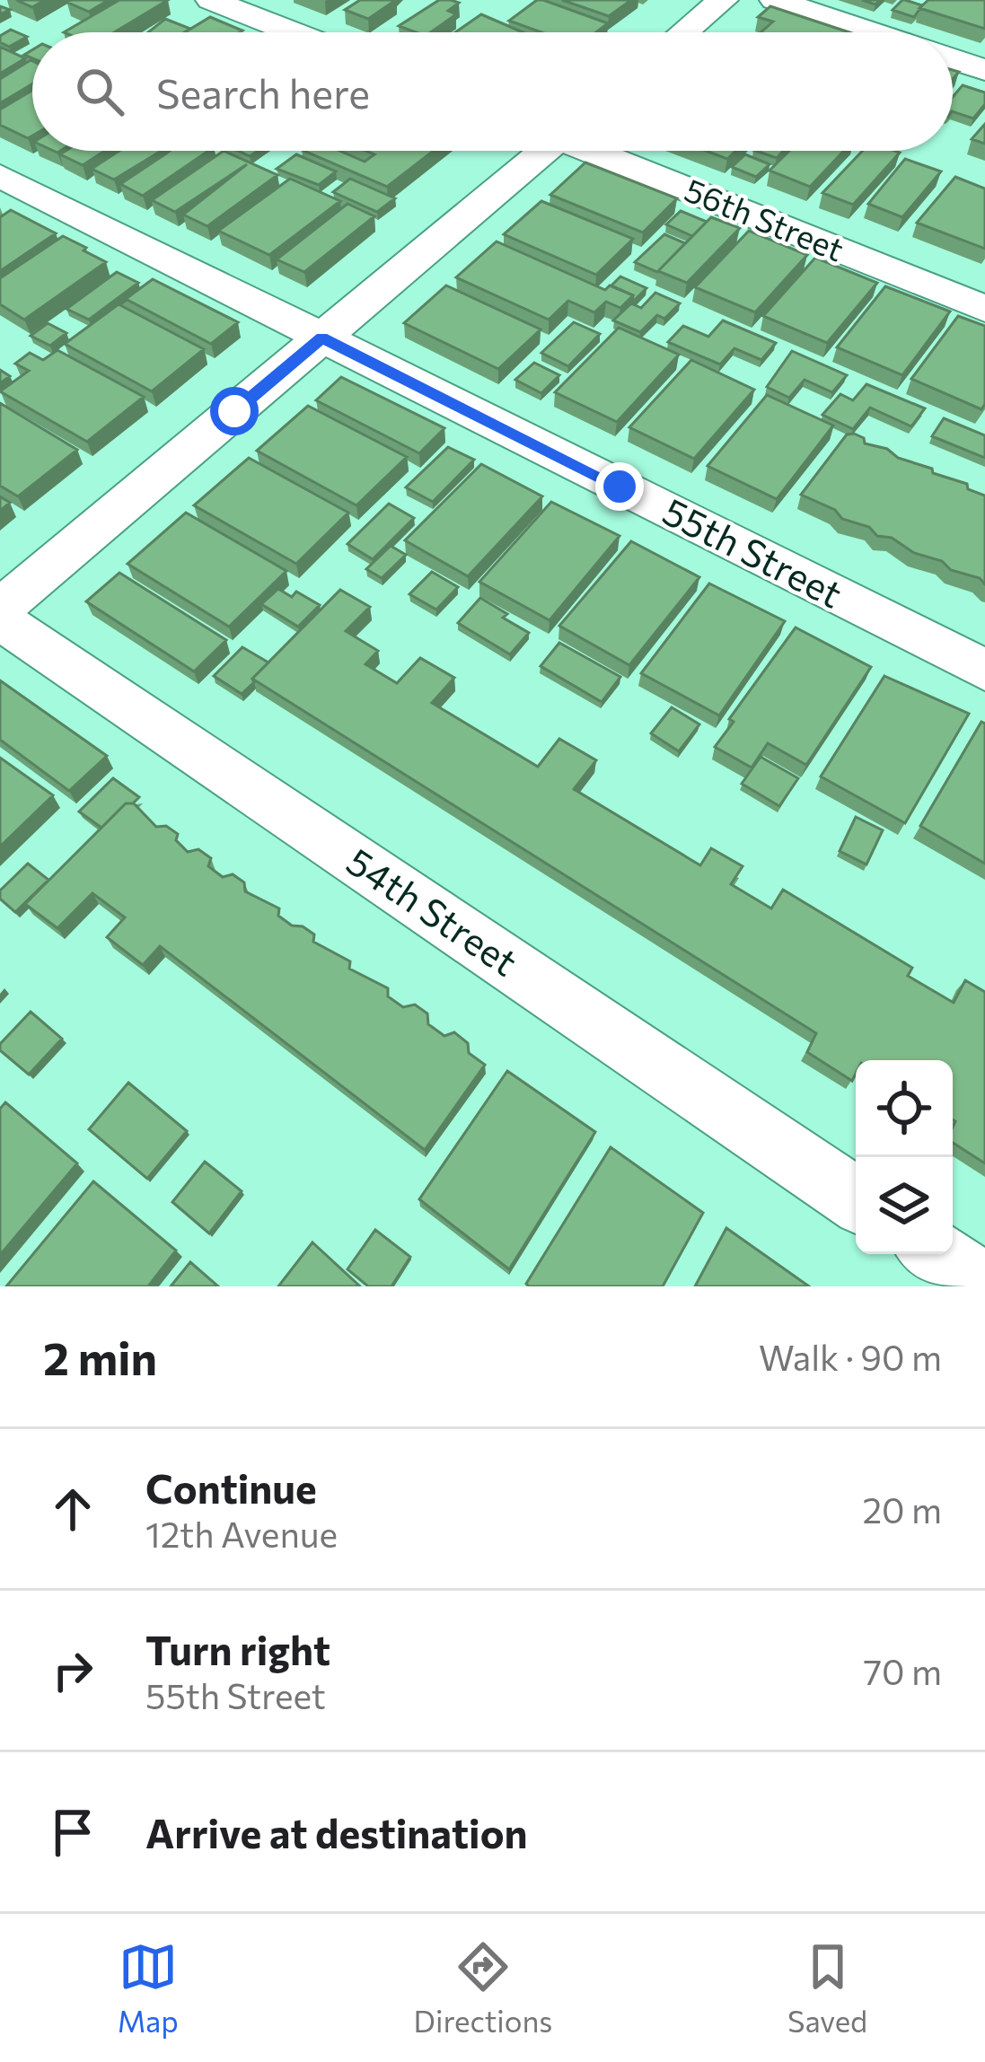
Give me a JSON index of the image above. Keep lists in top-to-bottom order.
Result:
{
  "streets": {
    "street": ["56th Street", "55th Street", "54th Street"]
  },
  "page": {
    "search": "Search here",
    "heading": ["2 min", "Walk · 90 m"],
    "list": [
      ["Continue", "12th Avenue", "20 m"],
      ["Turn right", "55th Street", "70 m"],
      "Arrive at destination"
    ],
    "nav": ["Map", "Directions", "Saved"]
  }
}
